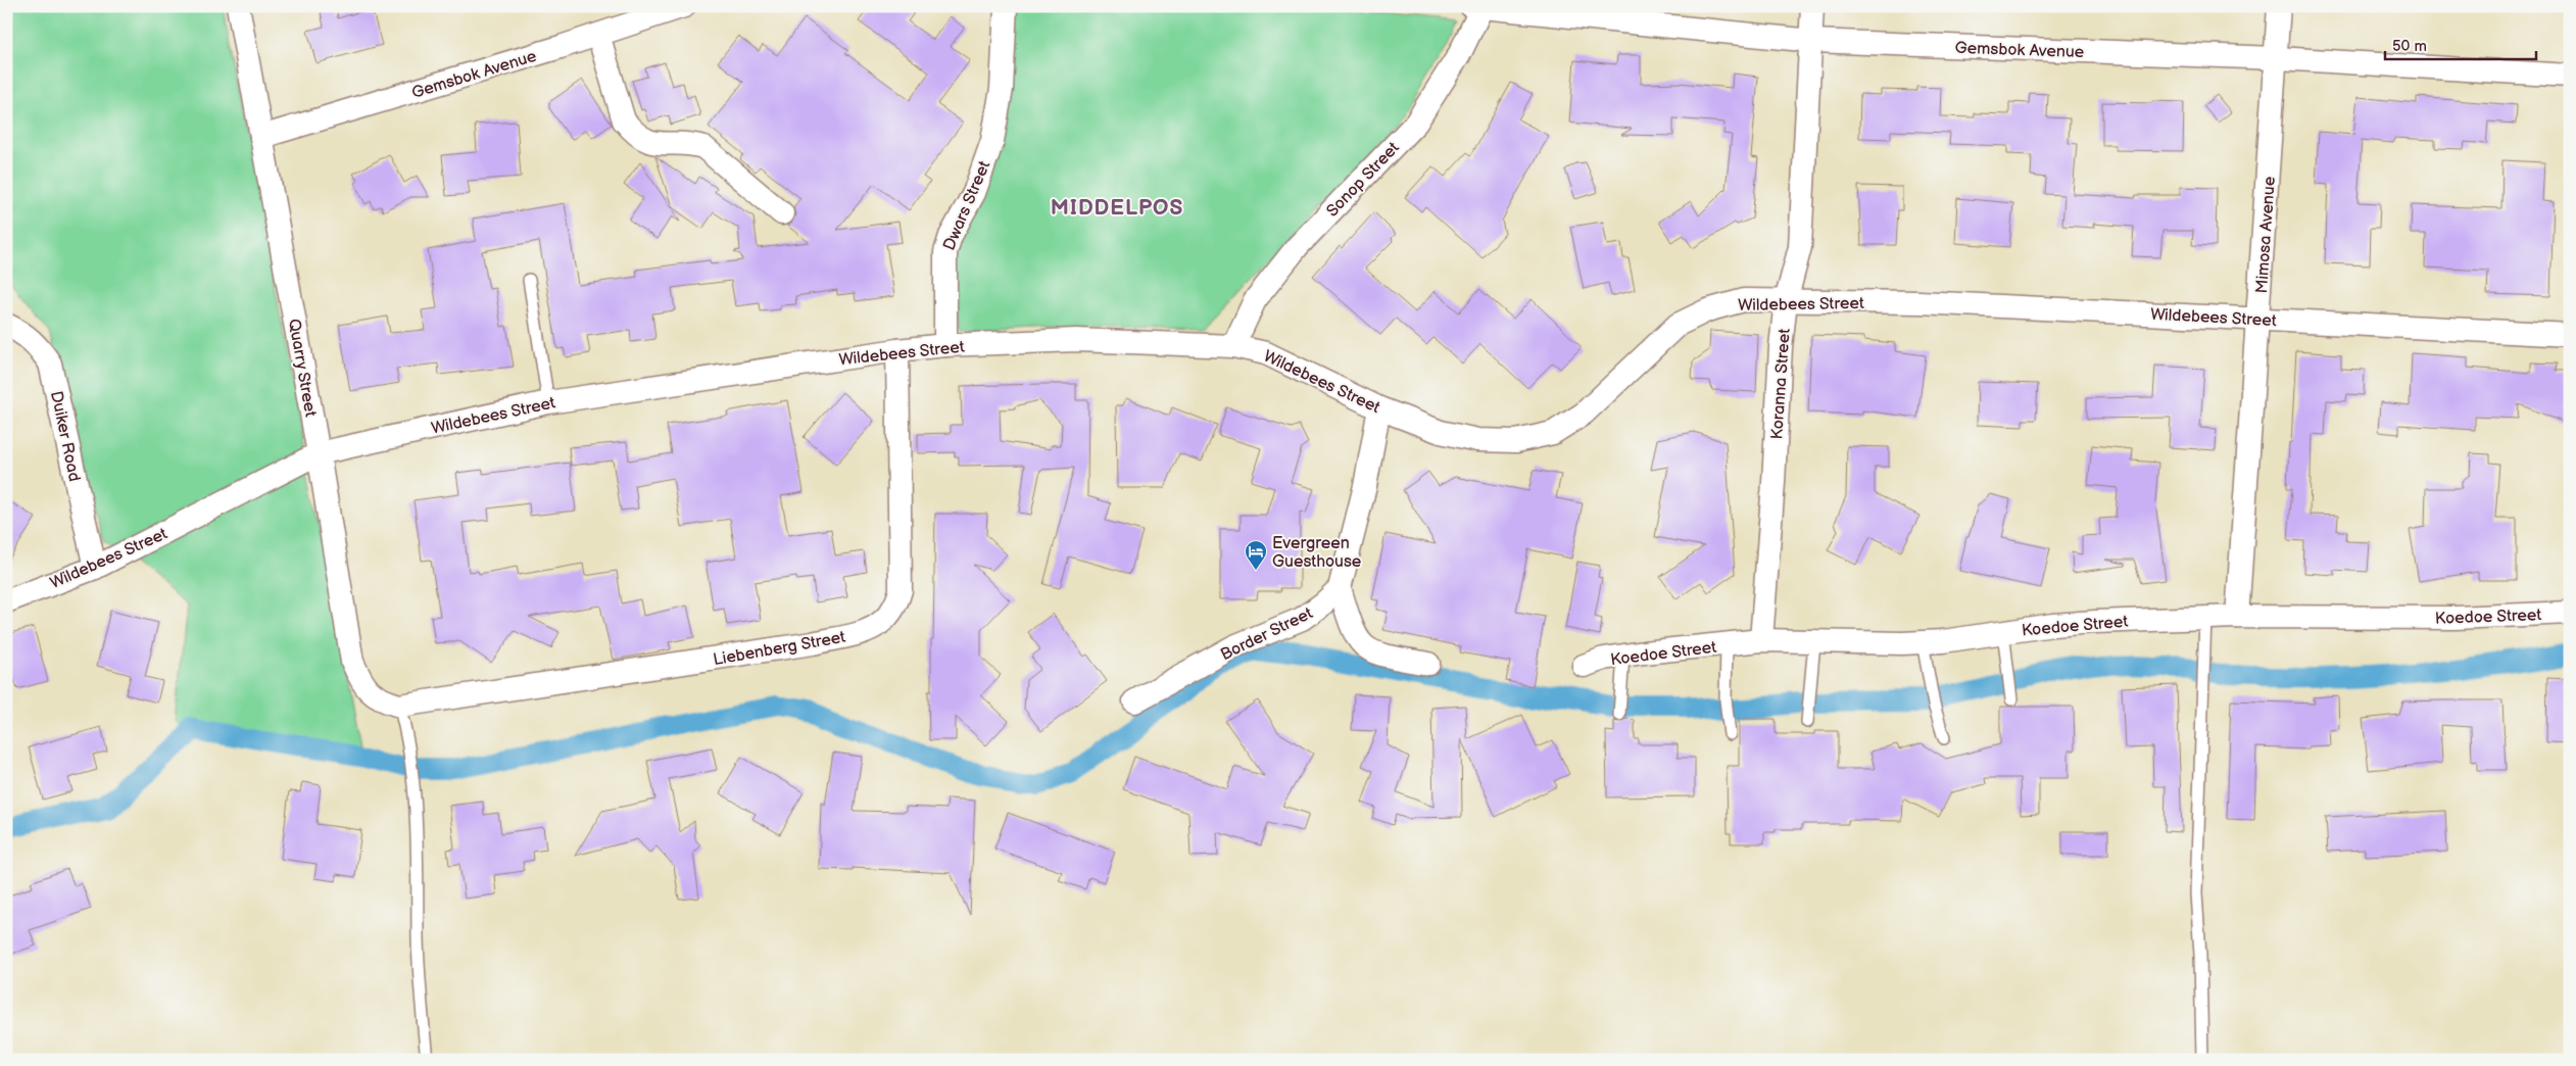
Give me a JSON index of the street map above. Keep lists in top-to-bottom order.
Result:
{
  "streets": {
    "street": [
      "Gemsbok Avenue",
      "Sonop Street",
      "Dwars Street",
      "Mimosa Avenue",
      "Wildebees Street",
      "Quarry Street",
      "Koranna Street",
      "Duiker Road",
      "Koedoe Street",
      "Border Street",
      "Liebenberg Street"
    ]
  },
  "crossings": [
    ["Gemsbok Avenue", "Sonop Street"],
    ["Gemsbok Avenue", "Mimosa Avenue"],
    ["Gemsbok Avenue", "Quarry Street"],
    ["Gemsbok Avenue", "Koranna Street"],
    ["Sonop Street", "Wildebees Street"],
    ["Dwars Street", "Wildebees Street"],
    ["Mimosa Avenue", "Wildebees Street"],
    ["Mimosa Avenue", "Koedoe Street"],
    ["Wildebees Street", "Quarry Street"],
    ["Wildebees Street", "Koranna Street"],
    ["Wildebees Street", "Duiker Road"],
    ["Wildebees Street", "Liebenberg Street"],
    ["Quarry Street", "Liebenberg Street"],
    ["Koranna Street", "Koedoe Street"]
  ],
  "districts": ["MIDDELPOS"],
  "places": {
    "hotel": ["Evergreen Guesthouse"]
  },
  "scale_bar": "50 m"
}
